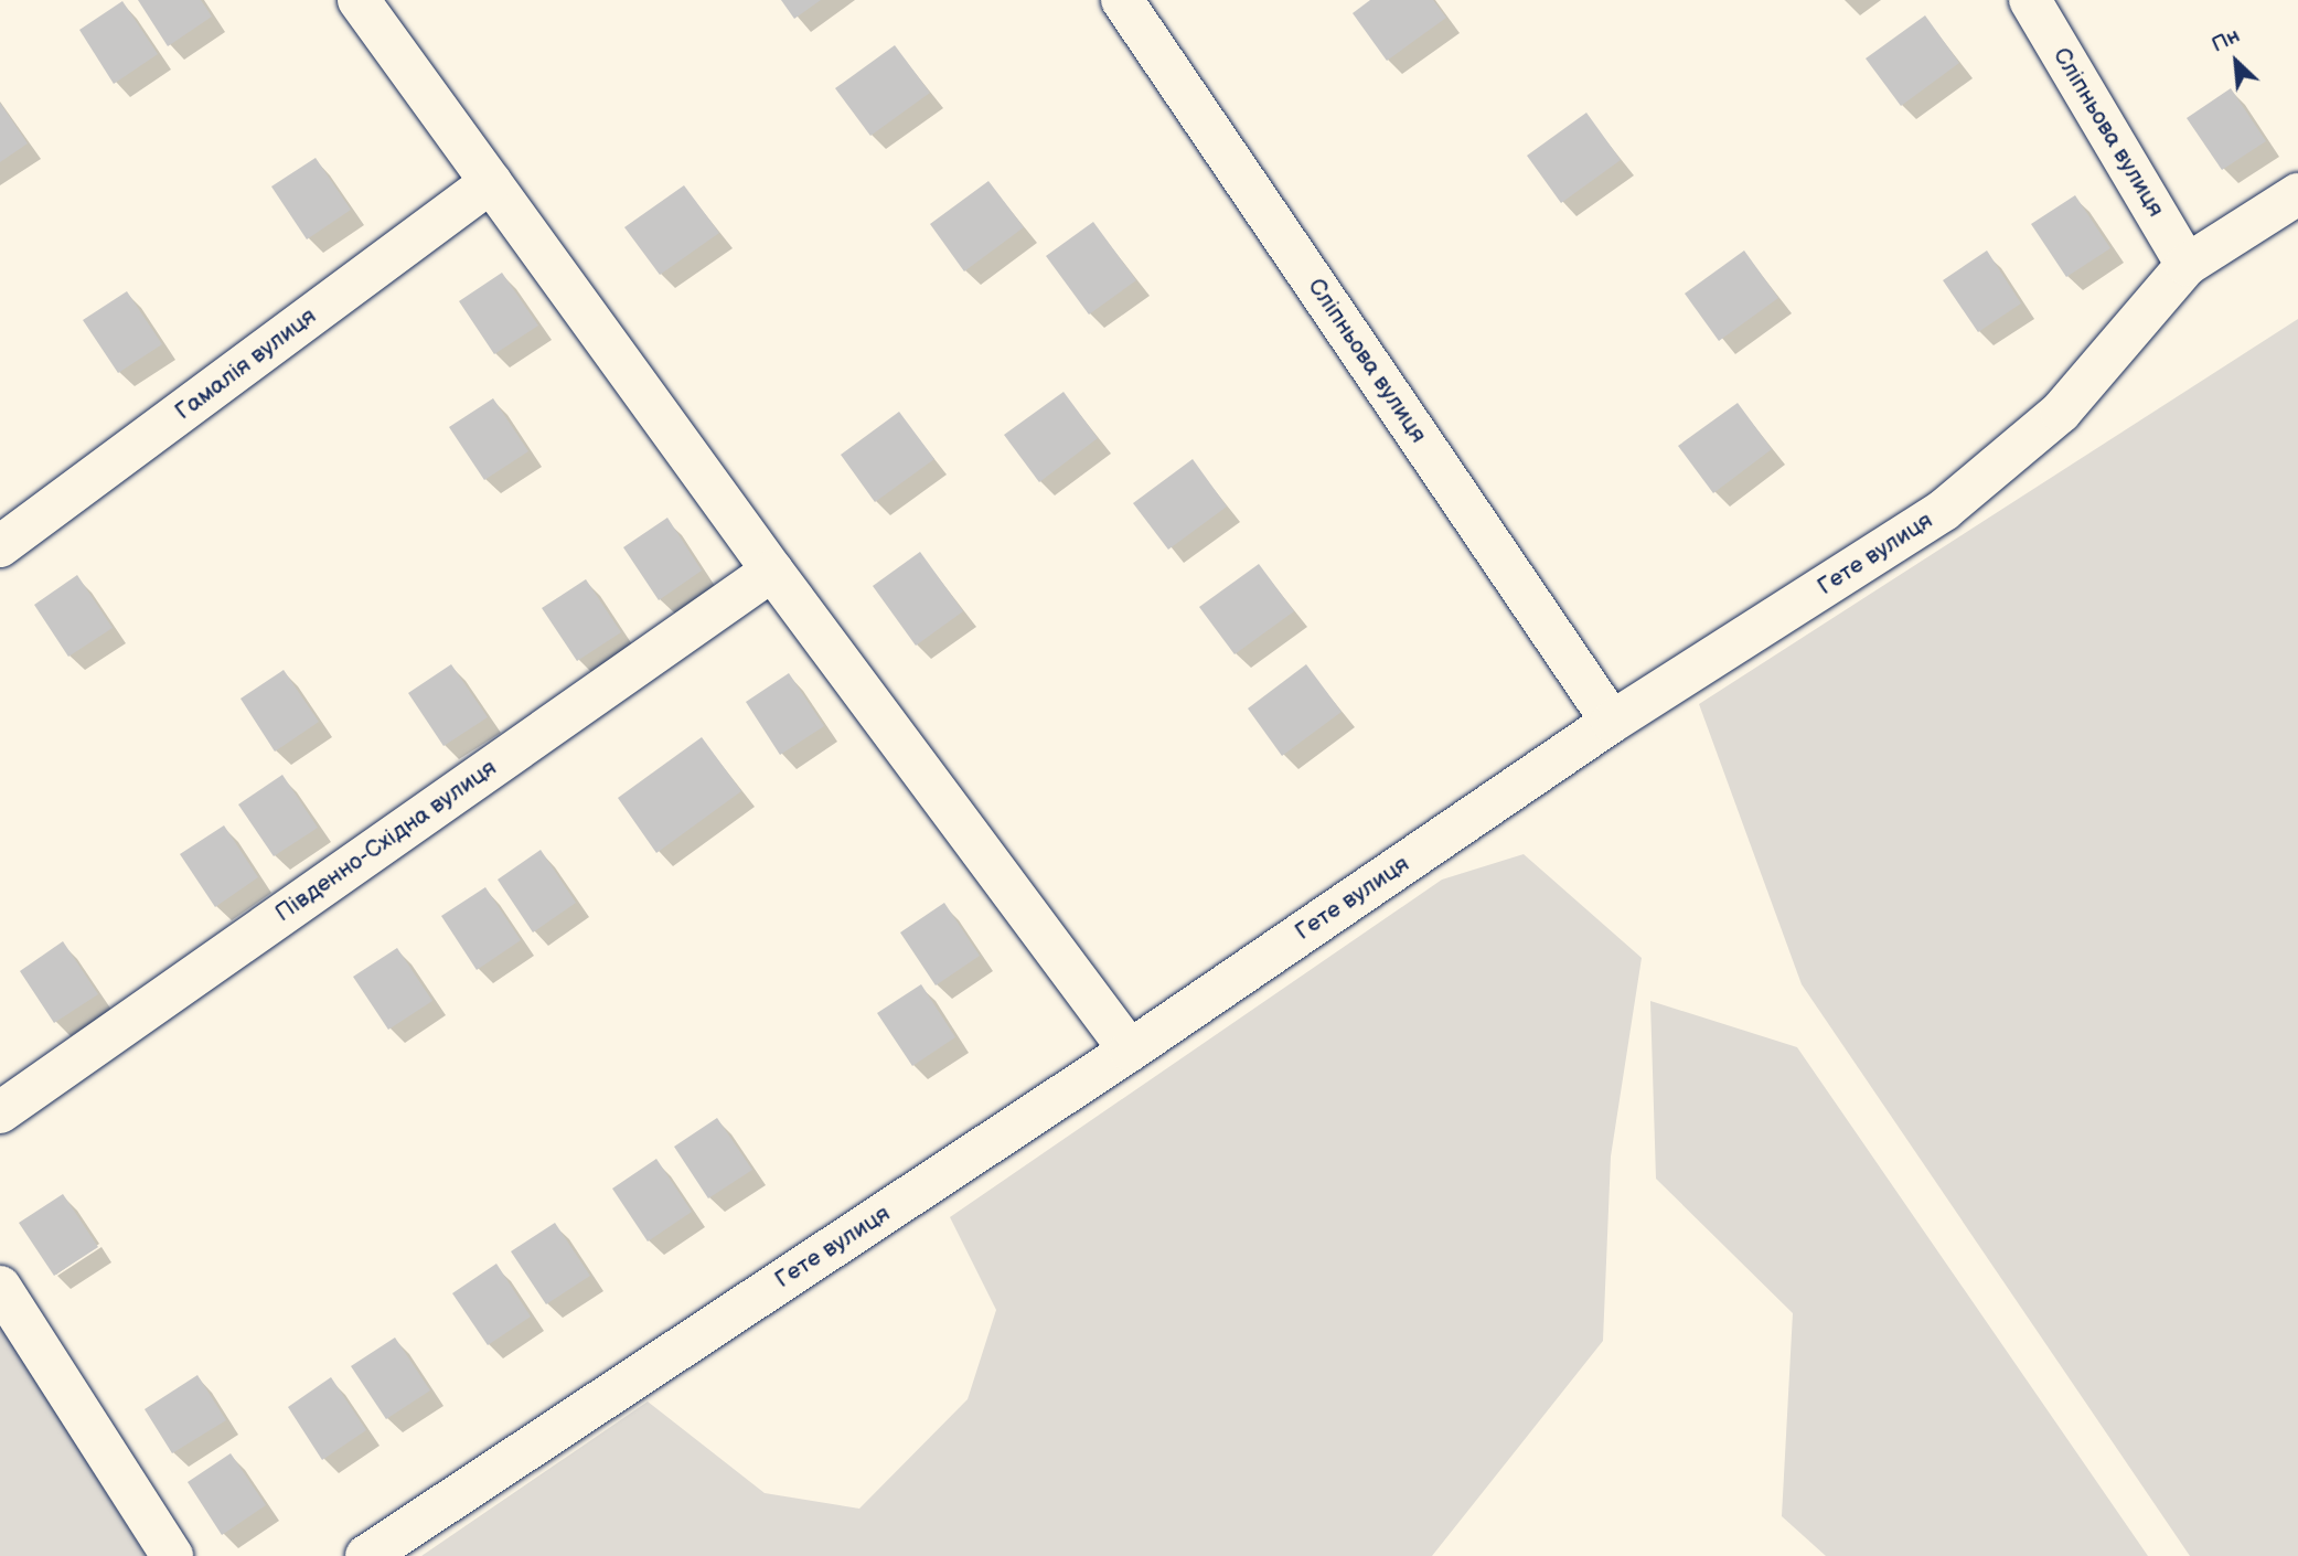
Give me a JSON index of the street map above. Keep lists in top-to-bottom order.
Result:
{
  "streets": {
    "street": [
      "Сліпньова вулиця",
      "Гамалія вулиця",
      "Гете вулиця",
      "Південно-Східна вулиця"
    ]
  },
  "crossings": [
    ["Сліпньова вулиця", "Гете вулиця"]
  ],
  "north": "top left"
}
